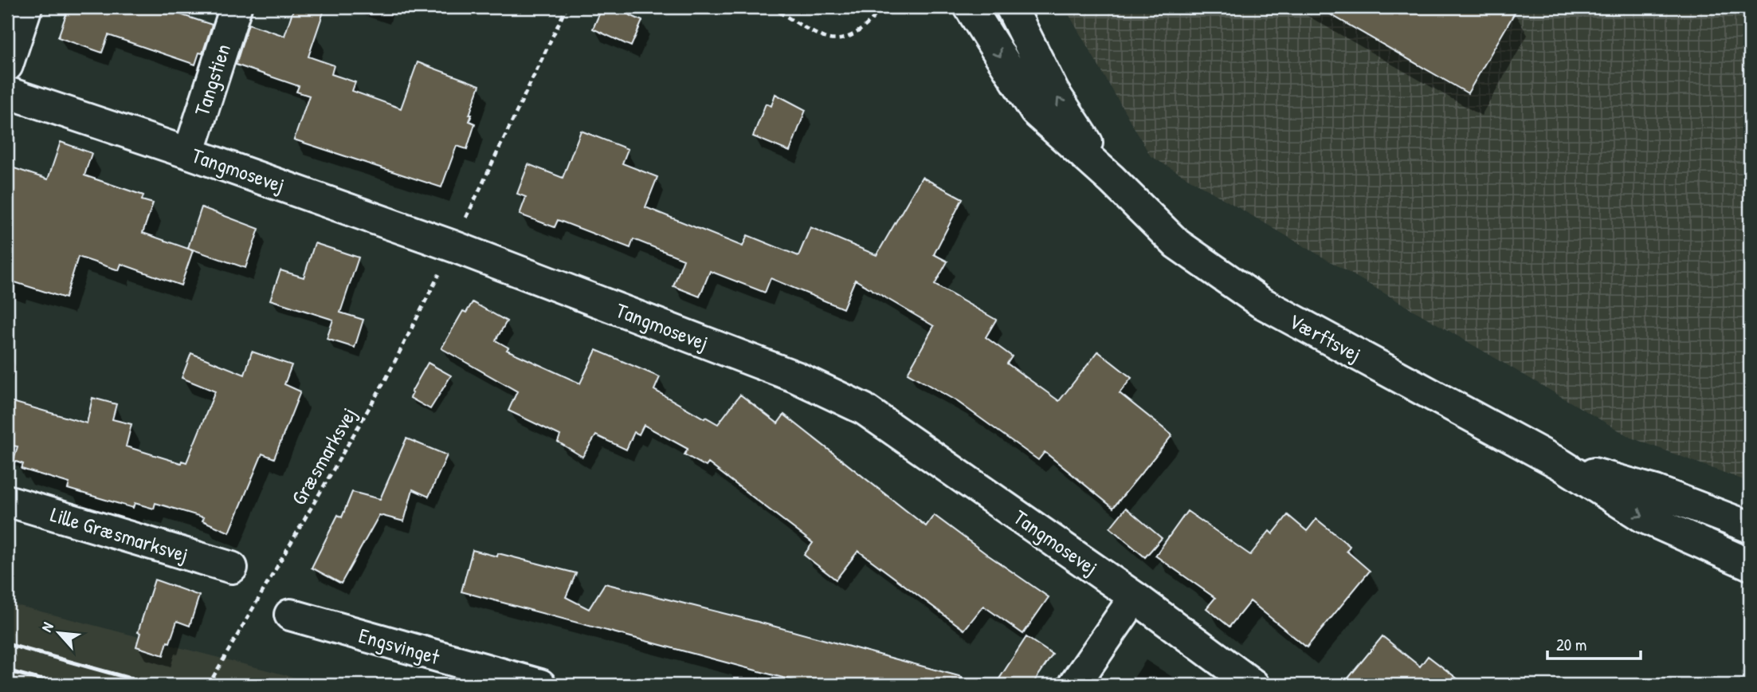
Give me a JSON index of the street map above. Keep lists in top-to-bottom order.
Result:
{
  "streets": {
    "street": [
      "Tangstien",
      "Tangmosevej",
      "Værftsvej",
      "Lille Græsmarksvej",
      "Engsvinget"
    ],
    "path": ["Græsmarksvej"]
  },
  "crossings": [
    ["Tangstien", "Tangmosevej"],
    ["Tangmosevej", "Græsmarksvej"]
  ],
  "scale_bar": "20 m",
  "north": "top left"
}
